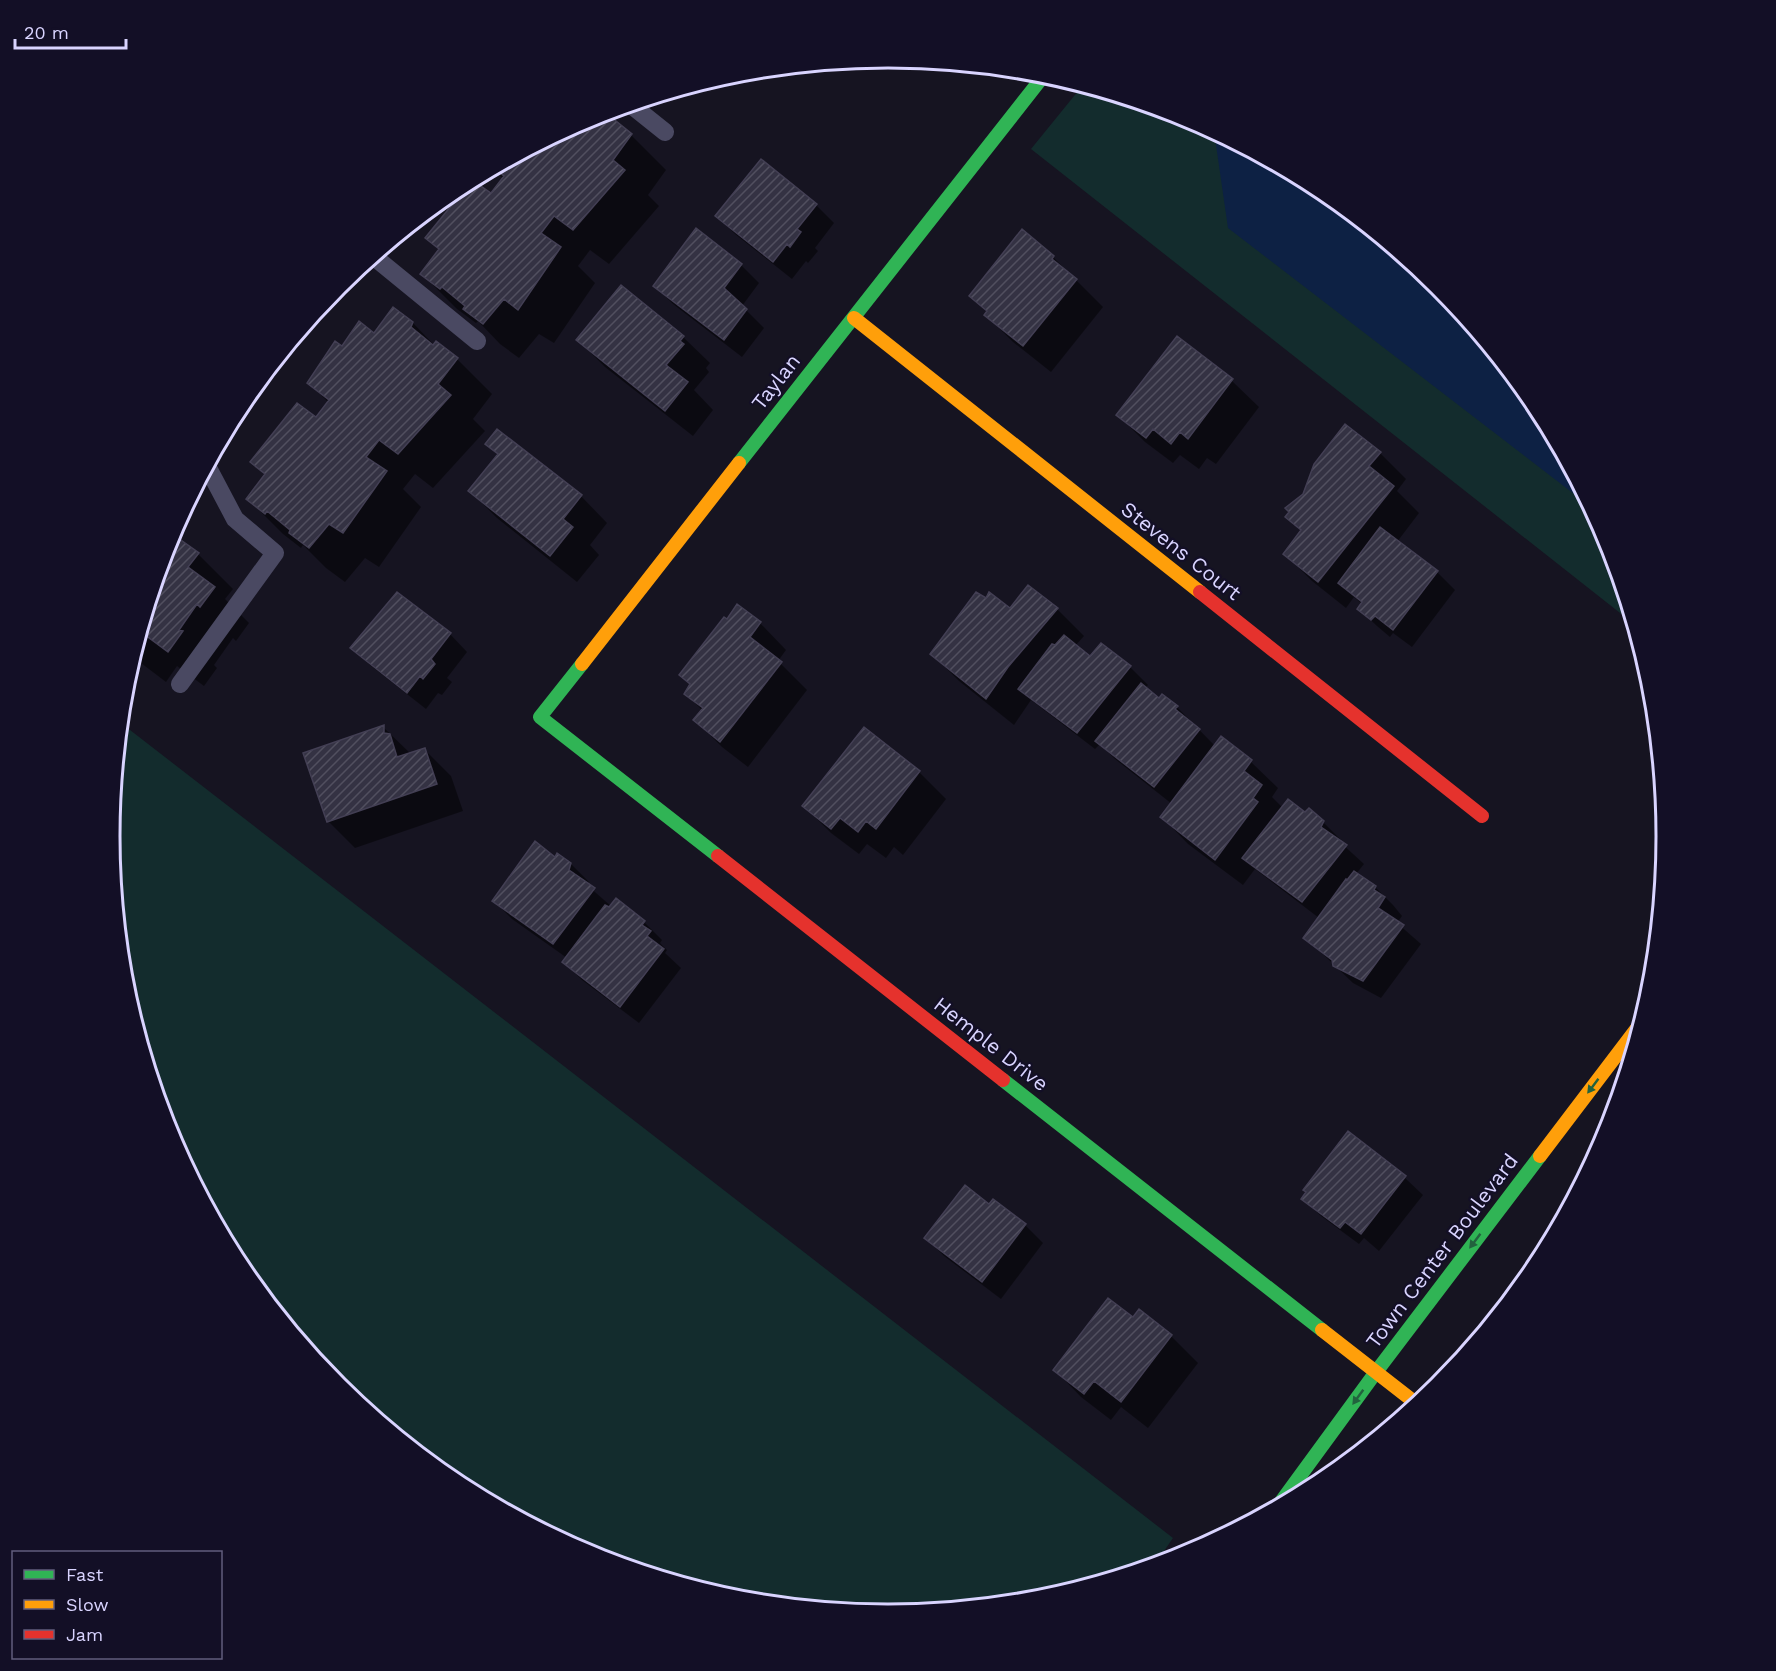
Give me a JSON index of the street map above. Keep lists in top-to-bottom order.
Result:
{
  "streets": {
    "street": [
      "Taylan",
      "Stevens Court",
      "Hemple Drive",
      "Town Center Boulevard"
    ]
  },
  "crossings": [
    ["Taylan", "Stevens Court"],
    ["Taylan", "Hemple Drive"],
    ["Hemple Drive", "Town Center Boulevard"]
  ],
  "one_way": ["Town Center Boulevard"],
  "legend": ["Fast", "Slow", "Jam"],
  "scale_bar": "20 m"
}
